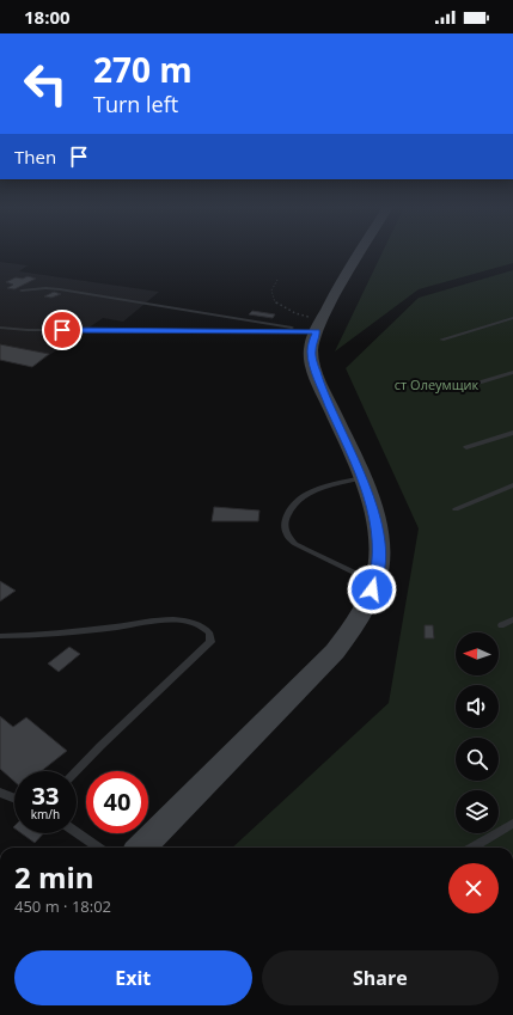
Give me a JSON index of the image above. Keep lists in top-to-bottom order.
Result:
{
  "parks": ["ст Олеумщик"],
  "north": "left",
  "page": {
    "status": "18:00",
    "turn": ["270 m", "Turn left"],
    "then": "Then",
    "speed": "33 km/h",
    "limit": "40",
    "heading": ["2 min", "450 m · 18:02"],
    "buttons": ["Exit", "Share"]
  }
}
